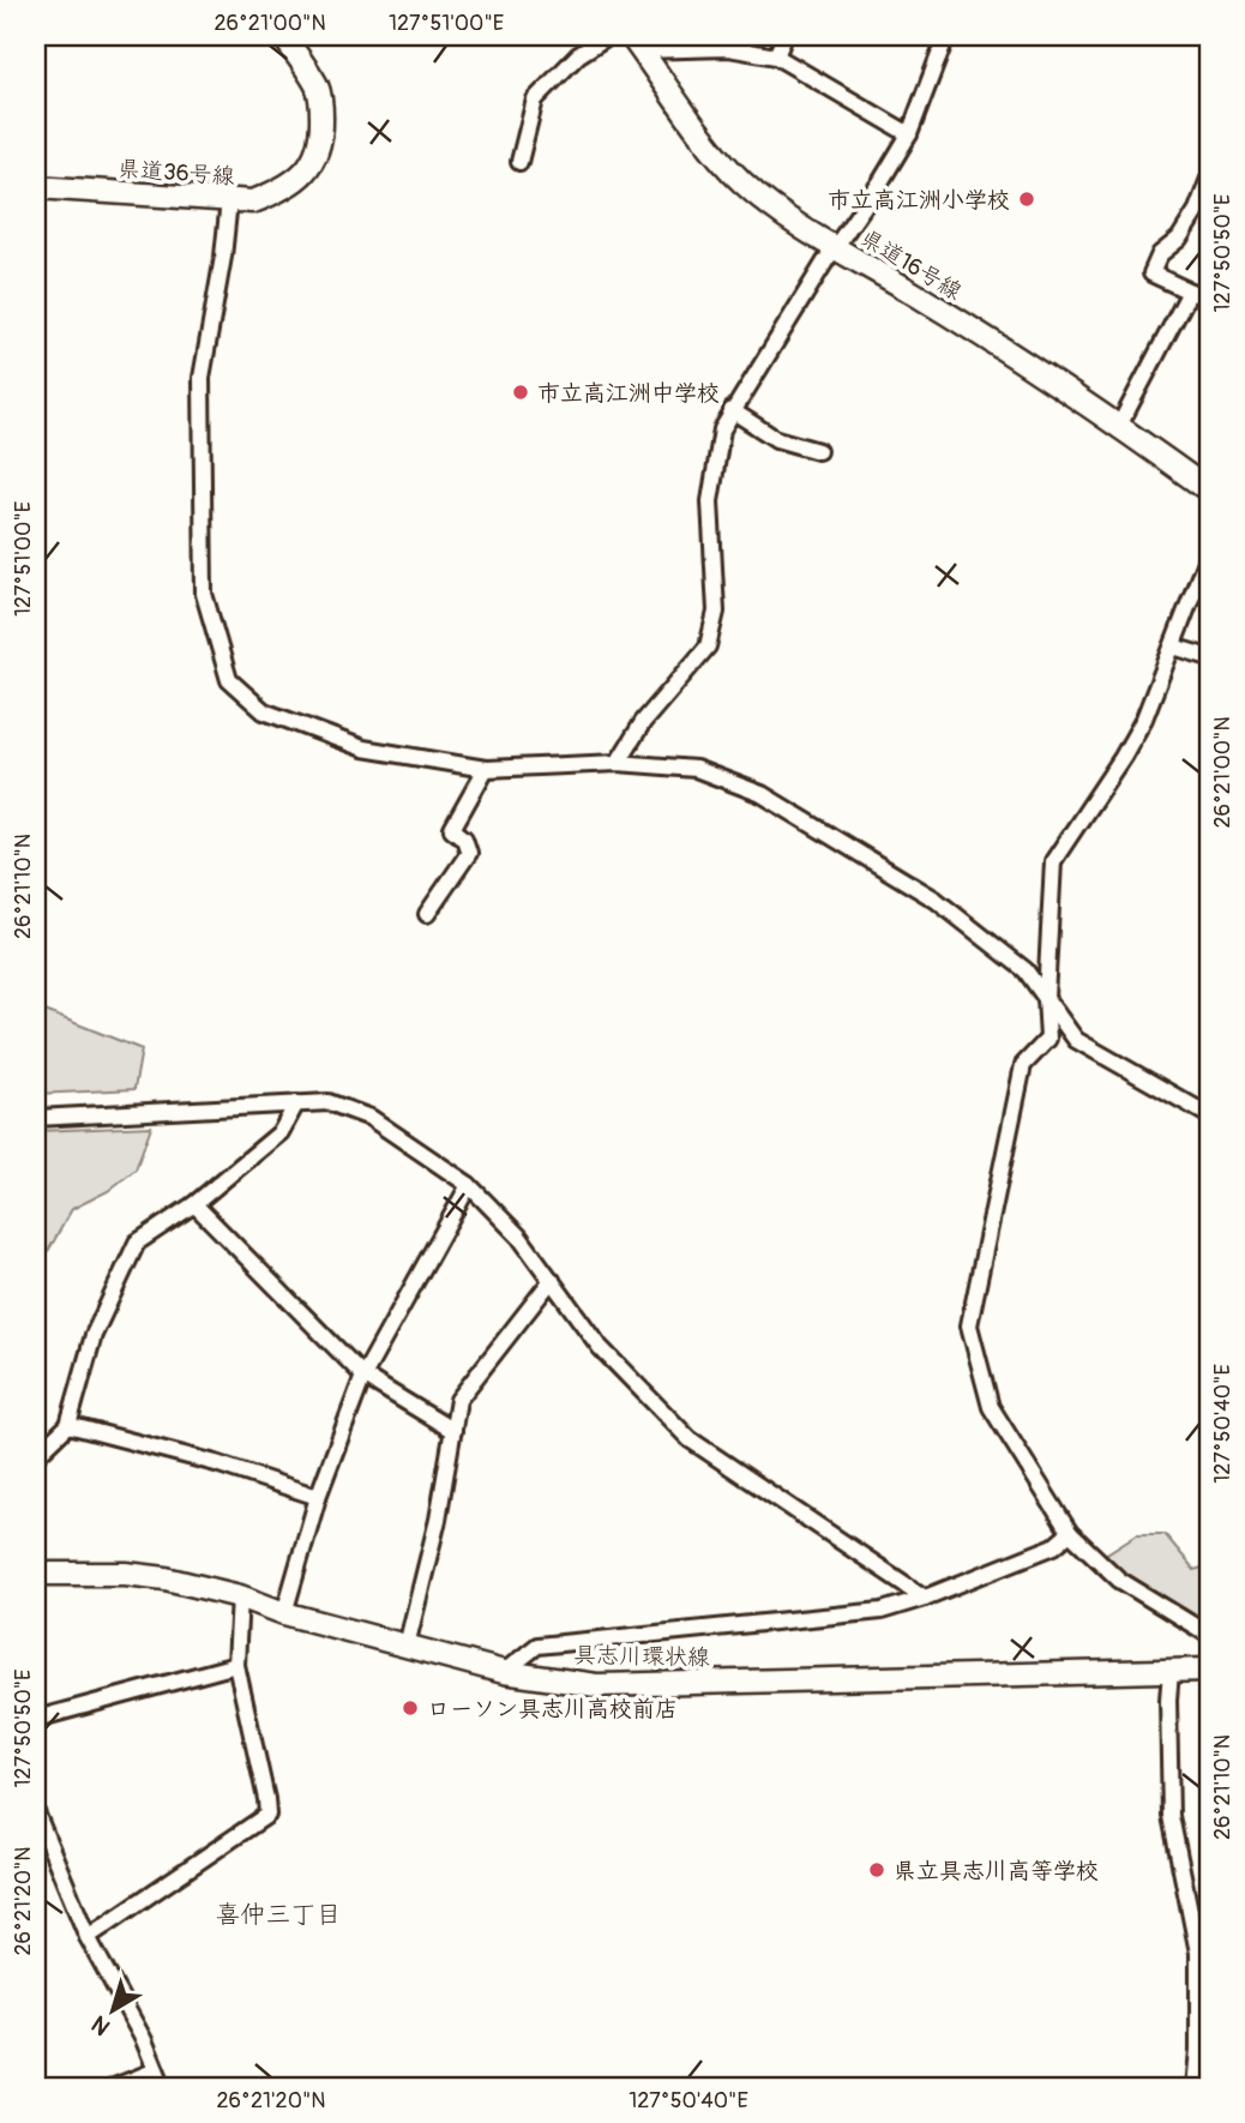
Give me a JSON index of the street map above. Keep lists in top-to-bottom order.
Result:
{
  "streets": {
    "main road": ["県道36号線", "県道16号線", "具志川環状線"]
  },
  "districts": ["喜仲三丁目"],
  "places": [
    "市立高江洲小学校",
    "市立高江洲中学校",
    "ローソン具志川高校前店",
    "県立具志川高等学校"
  ],
  "north": "bottom left",
  "coordinates": [
    "26°21'00\"N",
    "127°51'00\"E",
    "127°50'50\"E",
    "26°21'10\"N",
    "127°50'40\"E",
    "26°21'20\"N"
  ]
}
